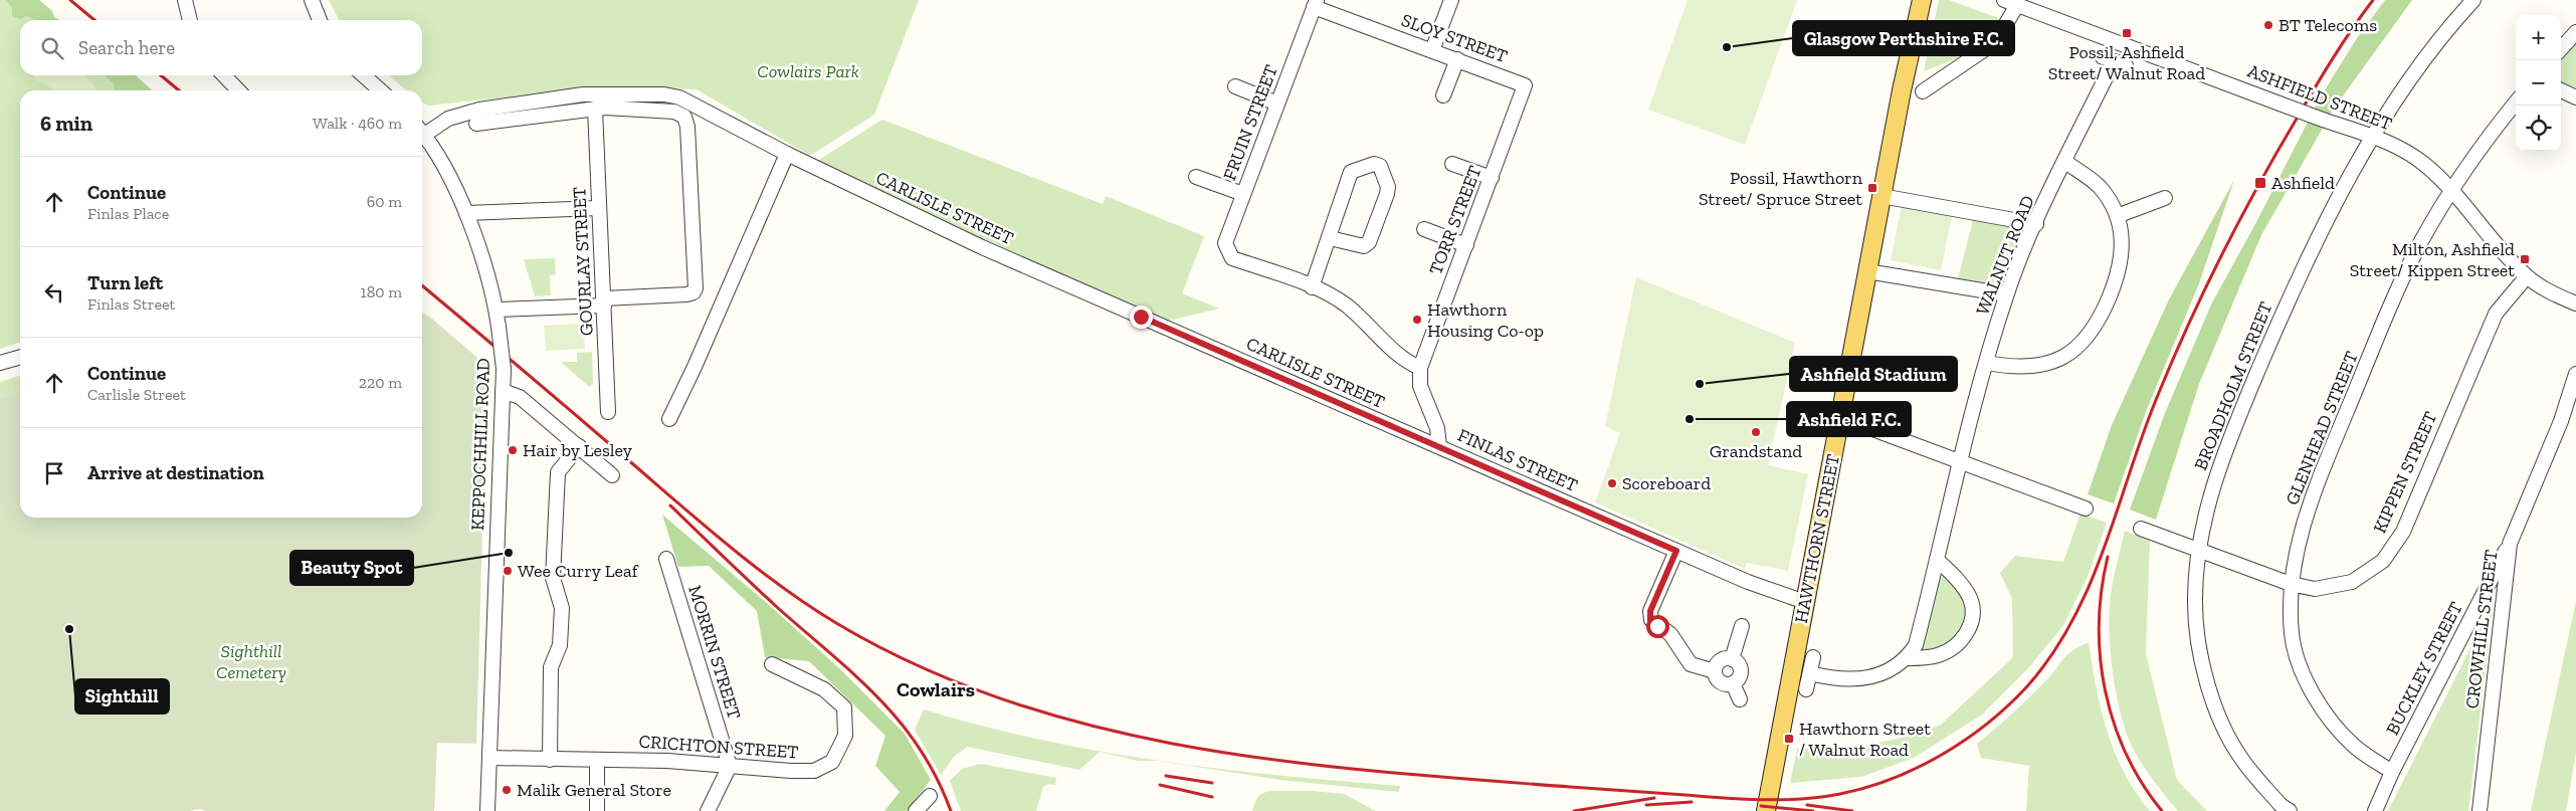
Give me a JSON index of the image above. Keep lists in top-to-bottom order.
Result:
{
  "streets": {
    "main road": ["HAWTHORN STREET"],
    "street": [
      "SLOY STREET",
      "ASHFIELD STREET",
      "FRUIN STREET",
      "CARLISLE STREET",
      "TORR STREET",
      "WALNUT ROAD",
      "GOURLAY STREET",
      "BROADHOLM STREET",
      "GLENHEAD STREET",
      "KEPPOCHHILL ROAD",
      "FINLAS STREET",
      "KIPPEN STREET",
      "CROWHILL STREET",
      "MORRIN STREET",
      "BUCKLEY STREET",
      "CRICHTON STREET"
    ]
  },
  "crossings": [
    ["SLOY STREET", "FRUIN STREET"],
    ["SLOY STREET", "TORR STREET"],
    ["ASHFIELD STREET", "BROADHOLM STREET"],
    ["ASHFIELD STREET", "GLENHEAD STREET"],
    ["ASHFIELD STREET", "KIPPEN STREET"],
    ["CARLISLE STREET", "FINLAS STREET"],
    ["TORR STREET", "FINLAS STREET"],
    ["BROADHOLM STREET", "KIPPEN STREET"],
    ["GLENHEAD STREET", "KIPPEN STREET"],
    ["GLENHEAD STREET", "BUCKLEY STREET"],
    ["KEPPOCHHILL ROAD", "CRICHTON STREET"],
    ["FINLAS STREET", "HAWTHORN STREET"],
    ["CROWHILL STREET", "BUCKLEY STREET"],
    ["MORRIN STREET", "CRICHTON STREET"]
  ],
  "districts": ["Cowlairs"],
  "parks": ["Cowlairs Park", "Sighthill Cemetery"],
  "places": {
    "other": [
      "BT Telecoms",
      "Glasgow Perthshire F.C.",
      "Hawthorn Housing Co-op",
      "Ashfield Stadium",
      "Ashfield F.C.",
      "Grandstand",
      "Hair by Lesley",
      "Scoreboard",
      "Beauty Spot",
      "Wee Curry Leaf",
      "Sighthill",
      "Malik General Store"
    ],
    "transit": [
      "Possil, Ashfield Street/ Walnut Road",
      "Ashfield",
      "Possil, Hawthorn Street/ Spruce Street",
      "Milton, Ashfield Street/ Kippen Street",
      "Hawthorn Street / Walnut Road"
    ]
  },
  "page": {
    "map_buttons": ["+", "−"],
    "search": "Search here",
    "heading": ["6 min", "Walk · 460 m"],
    "list": [
      ["Continue", "Finlas Place", "60 m"],
      ["Turn left", "Finlas Street", "180 m"],
      ["Continue", "Carlisle Street", "220 m"],
      "Arrive at destination"
    ]
  }
}
